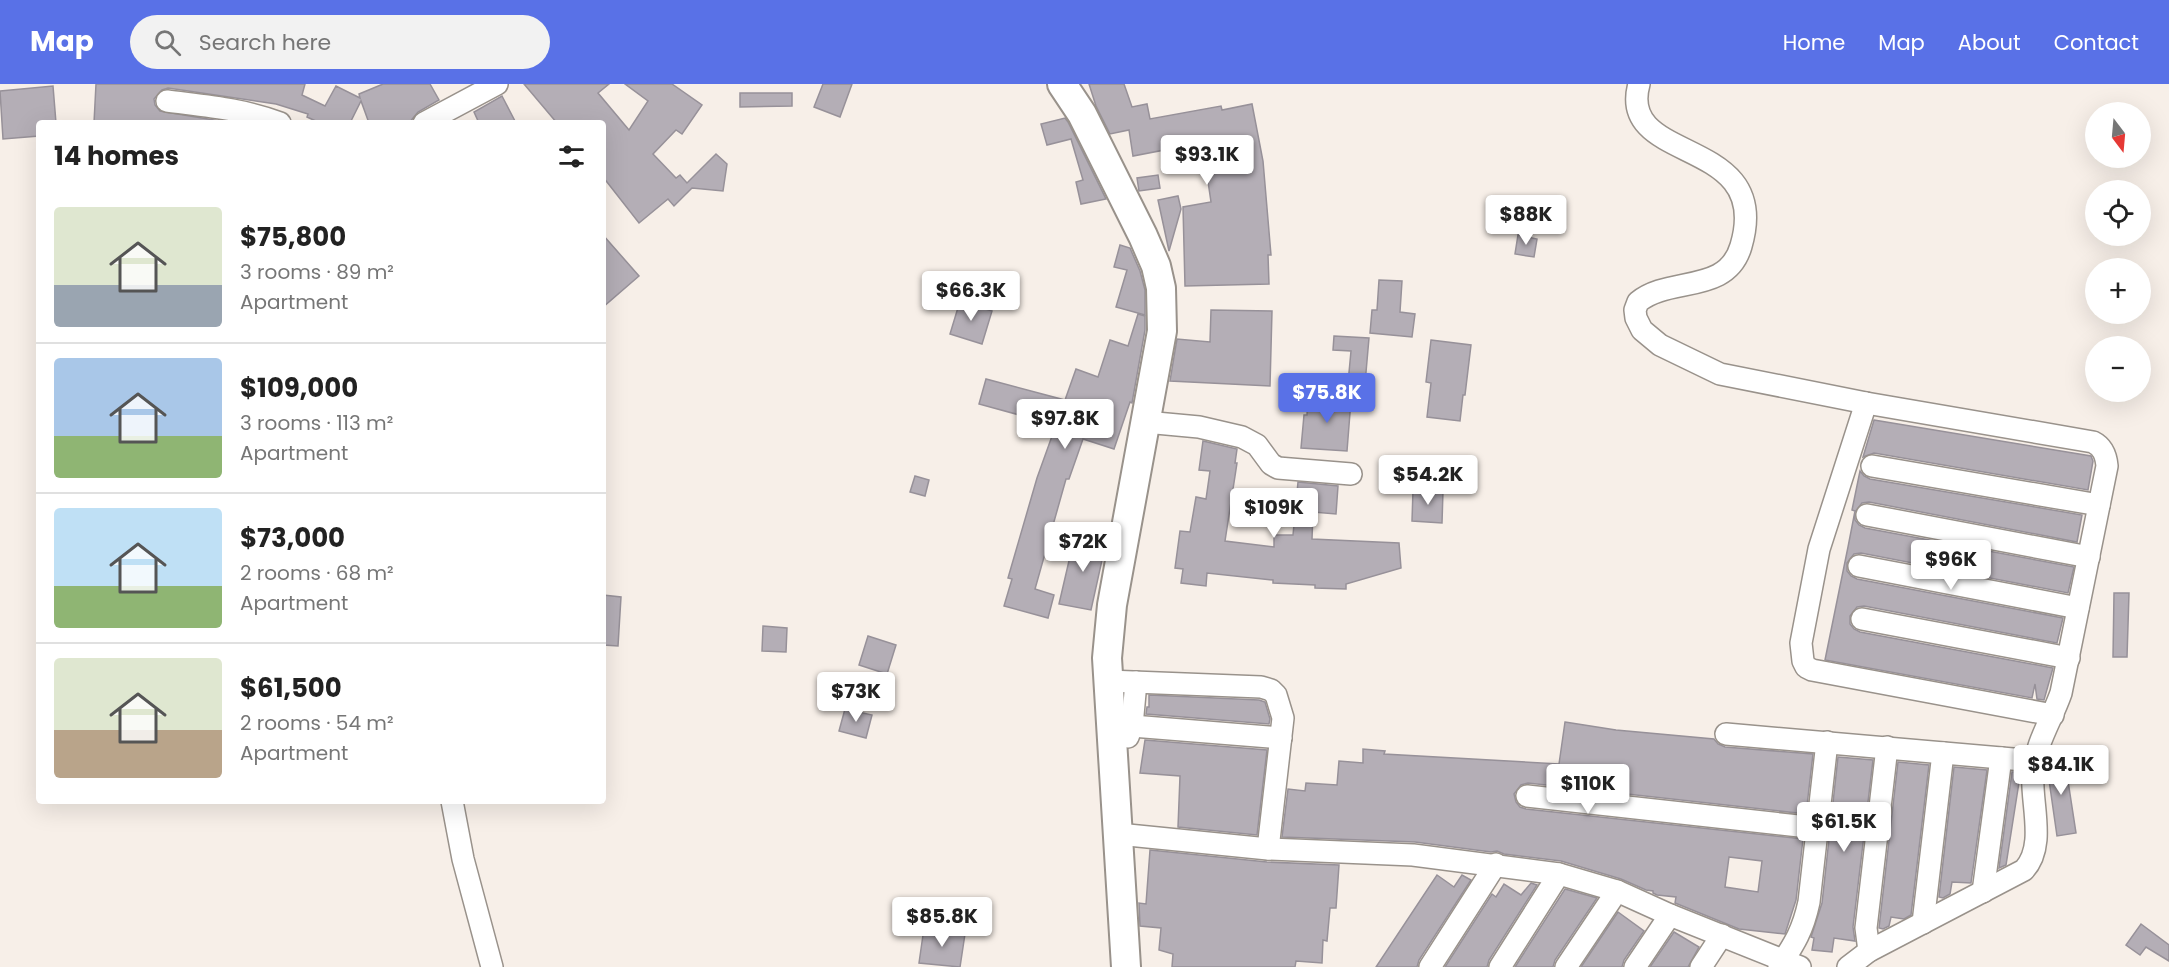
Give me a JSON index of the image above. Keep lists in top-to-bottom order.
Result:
{
  "north": "bottom",
  "page": {
    "header": "Map",
    "search": "Search here",
    "nav": [
      "Home",
      "Map",
      "About",
      "Contact"
    ],
    "map_buttons": ["+", "−"],
    "heading": "14 homes",
    "price": [
      "$93.1K",
      "$88K",
      "$66.3K",
      "$75.8K",
      "$97.8K",
      "$54.2K",
      "$109K",
      "$72K",
      "$96K",
      "$73K",
      "$84.1K",
      "$110K",
      "$61.5K",
      "$85.8K"
    ],
    "list": [
      {
        "name": "$75,800",
        "note": "3 rooms · 89 m² · Apartment"
      },
      {
        "name": "$109,000",
        "note": "3 rooms · 113 m² · Apartment"
      },
      {
        "name": "$73,000",
        "note": "2 rooms · 68 m² · Apartment"
      },
      {
        "name": "$61,500",
        "note": "2 rooms · 54 m² · Apartment"
      }
    ]
  }
}
